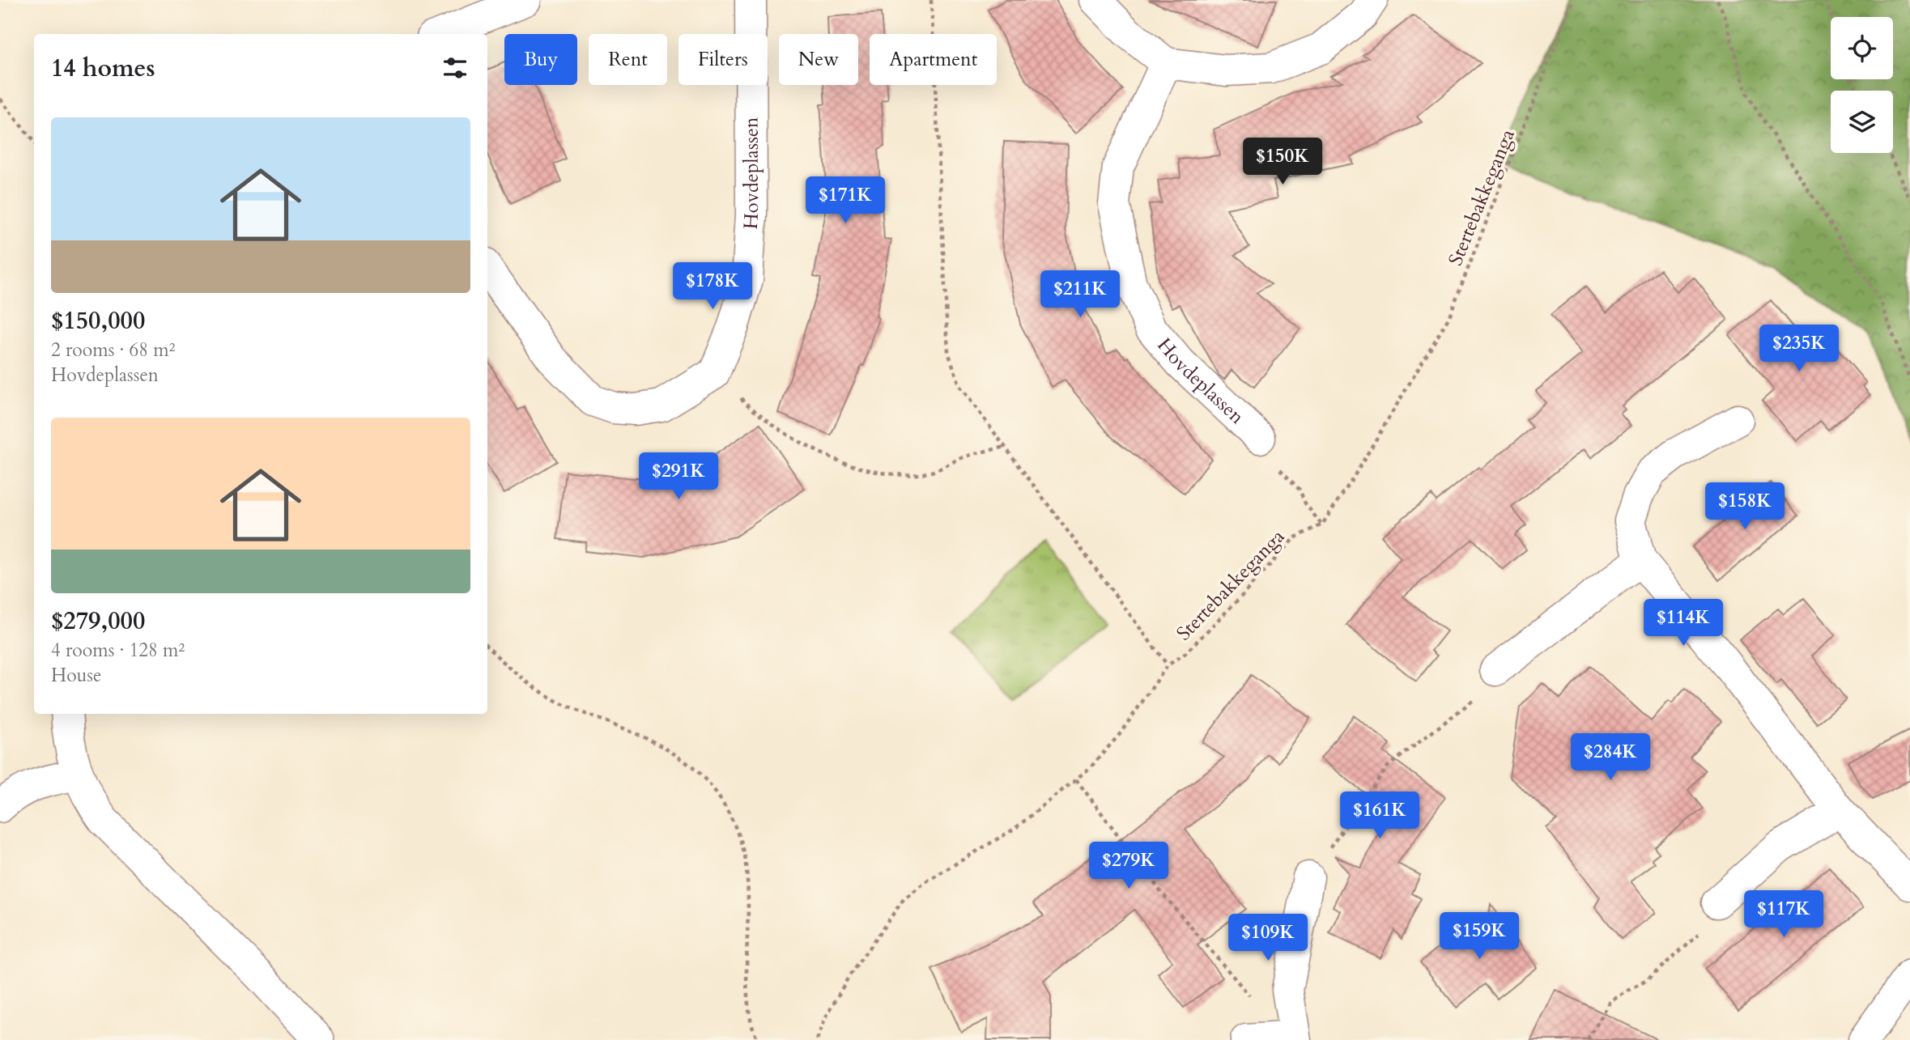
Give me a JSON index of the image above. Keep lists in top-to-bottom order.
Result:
{
  "streets": {
    "street": ["Hovdeplassen"],
    "path": ["Stertebakkeganga"]
  },
  "page": {
    "chip": [
      "Buy",
      "Rent",
      "Filters",
      "New",
      "Apartment"
    ],
    "heading": "14 homes",
    "list": [
      {
        "name": "$150,000",
        "note": "2 rooms · 68 m² · Hovdeplassen"
      },
      {
        "name": "$279,000",
        "note": "4 rooms · 128 m² · House"
      }
    ],
    "price": [
      "$150K",
      "$171K",
      "$178K",
      "$211K",
      "$235K",
      "$291K",
      "$158K",
      "$114K",
      "$284K",
      "$161K",
      "$279K",
      "$117K",
      "$159K",
      "$109K"
    ]
  }
}
